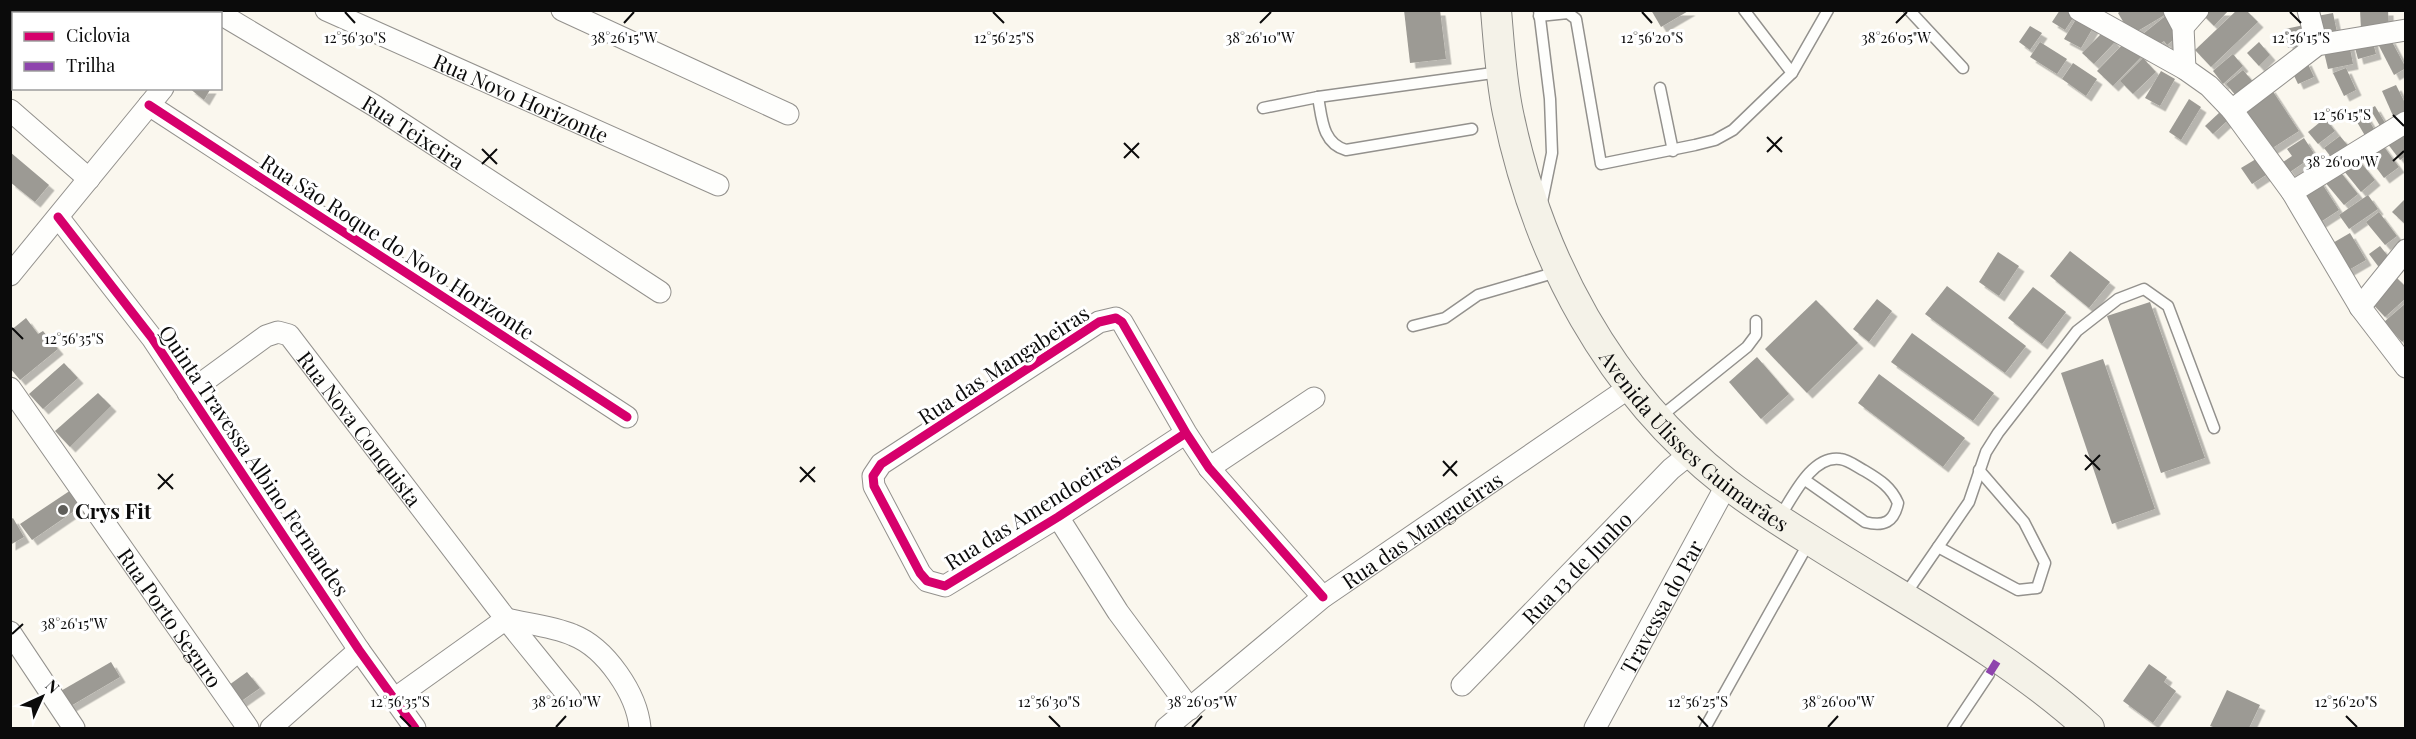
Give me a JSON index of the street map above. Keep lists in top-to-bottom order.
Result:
{
  "streets": {
    "main road": ["Avenida Ulisses Guimarães"],
    "street": [
      "Rua Novo Horizonte",
      "Rua Teixeira",
      "Rua São Roque do Novo Horizonte",
      "Rua das Mangabeiras",
      "Rua Nova Conquista",
      "Quinta Travessa Albino Fernandes",
      "Rua das Amendoeiras",
      "Rua das Mangueiras",
      "Rua 13 de Junho",
      "Travessa do Par",
      "Rua Porto Seguro"
    ]
  },
  "crossings": [
    ["Rua das Mangabeiras", "Rua das Amendoeiras"],
    ["Rua das Mangabeiras", "Rua das Mangueiras"],
    ["Rua Nova Conquista", "Quinta Travessa Albino Fernandes"],
    ["Avenida Ulisses Guimarães", "Rua das Mangueiras"],
    ["Avenida Ulisses Guimarães", "Rua 13 de Junho"],
    ["Avenida Ulisses Guimarães", "Travessa do Par"]
  ],
  "places": ["Crys Fit"],
  "legend": ["Ciclovia", "Trilha"],
  "north": "top right",
  "coordinates": [
    "12°56'30\"S",
    "38°26'15\"W",
    "12°56'25\"S",
    "38°26'10\"W",
    "12°56'20\"S",
    "38°26'05\"W",
    "12°56'15\"S",
    "38°26'00\"W",
    "12°56'35\"S"
  ]
}
